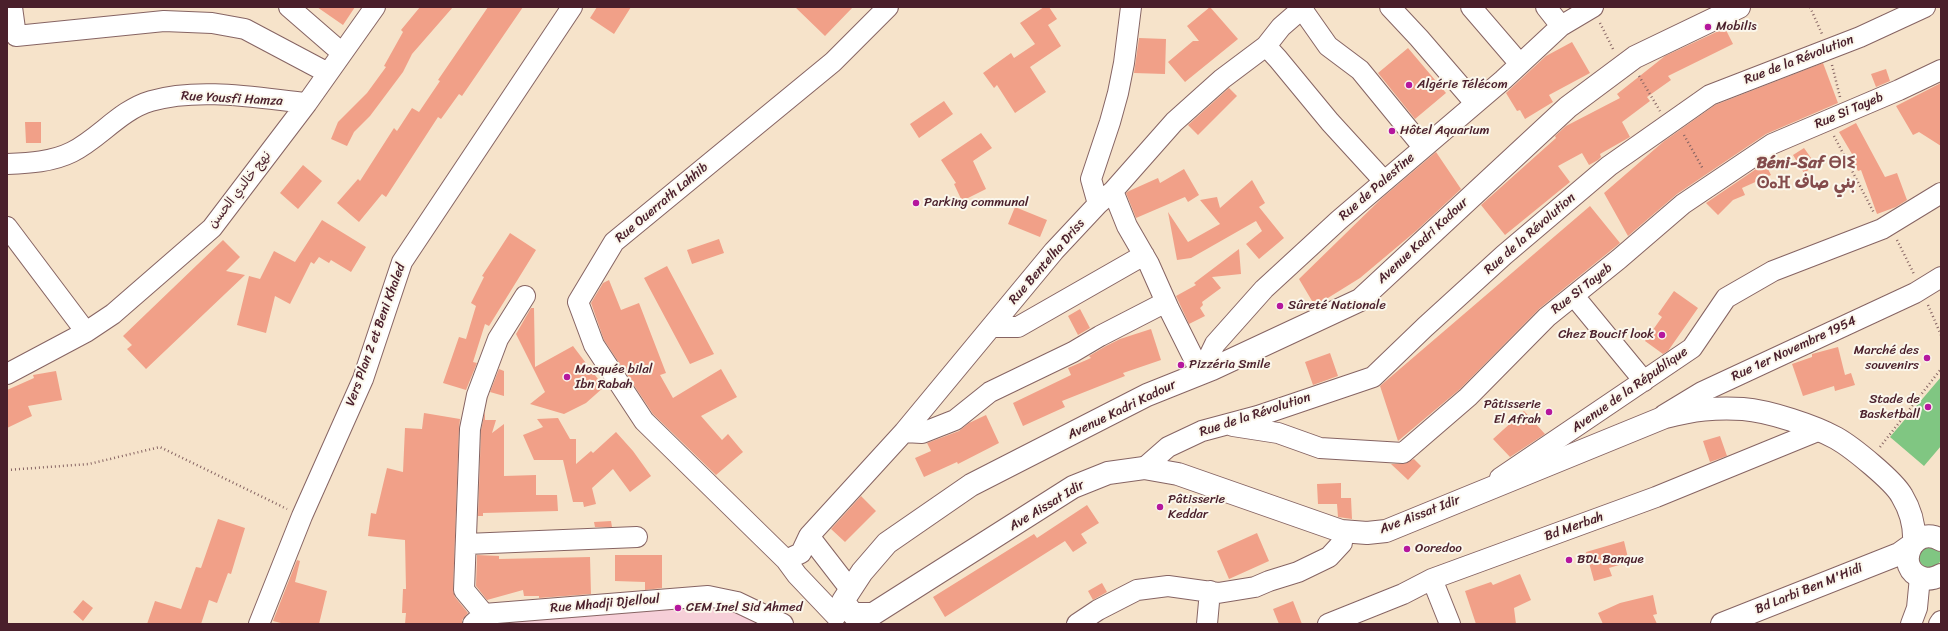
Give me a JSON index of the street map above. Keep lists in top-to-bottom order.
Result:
{
  "streets": {
    "main road": ["Avenue Kadri Kadour", "Ave Aissat Idir", "Bd Larbi Ben M'Hidi"],
    "street": [
      "Rue de la Révolution",
      "Rue Yousfi Hamza",
      "Rue Si Tayeb",
      "Rue de Palestine",
      "نهج خالدي الحسن",
      "Rue Ouerrath Lahhib",
      "Rue Bentelha Driss",
      "Vers Plan 2 et Beni Khaled",
      "Rue 1er Novembre 1954",
      "Avenue de la République",
      "Bd Merbah",
      "Rue Mhadji Djelloul"
    ]
  },
  "crossings": [
    ["Rue de la Révolution", "Rue Si Tayeb"],
    ["Rue de la Révolution", "Ave Aissat Idir"],
    ["Rue Yousfi Hamza", "نهج خالدي الحسن"],
    ["Rue de Palestine", "Avenue Kadri Kadour"],
    ["Rue Ouerrath Lahhib", "Rue Bentelha Driss"],
    ["Avenue Kadri Kadour", "Ave Aissat Idir"],
    ["Rue 1er Novembre 1954", "Ave Aissat Idir"],
    ["Avenue de la République", "Ave Aissat Idir"],
    ["Ave Aissat Idir", "Bd Merbah"],
    ["Ave Aissat Idir", "Bd Larbi Ben M'Hidi"]
  ],
  "districts": ["Béni-Saf ⴱⵏⵉ ⵙⴰⴼ بني صاف"],
  "places": [
    "Mobilis",
    "Algérie Télécom",
    "Hôtel Aquarium",
    "Parking communal",
    "Sûreté Nationale",
    "Chez Boucif look",
    "Marché des souvenirs",
    "Pizzéria Smile",
    "Mosquée bilal Ibn Rabah",
    "Stade de Basketball",
    "Pâtisserie El Afrah",
    "Pâtisserie Keddar",
    "Ooredoo",
    "BDL Banque",
    "CEM Inel Sid Ahmed"
  ]
}
